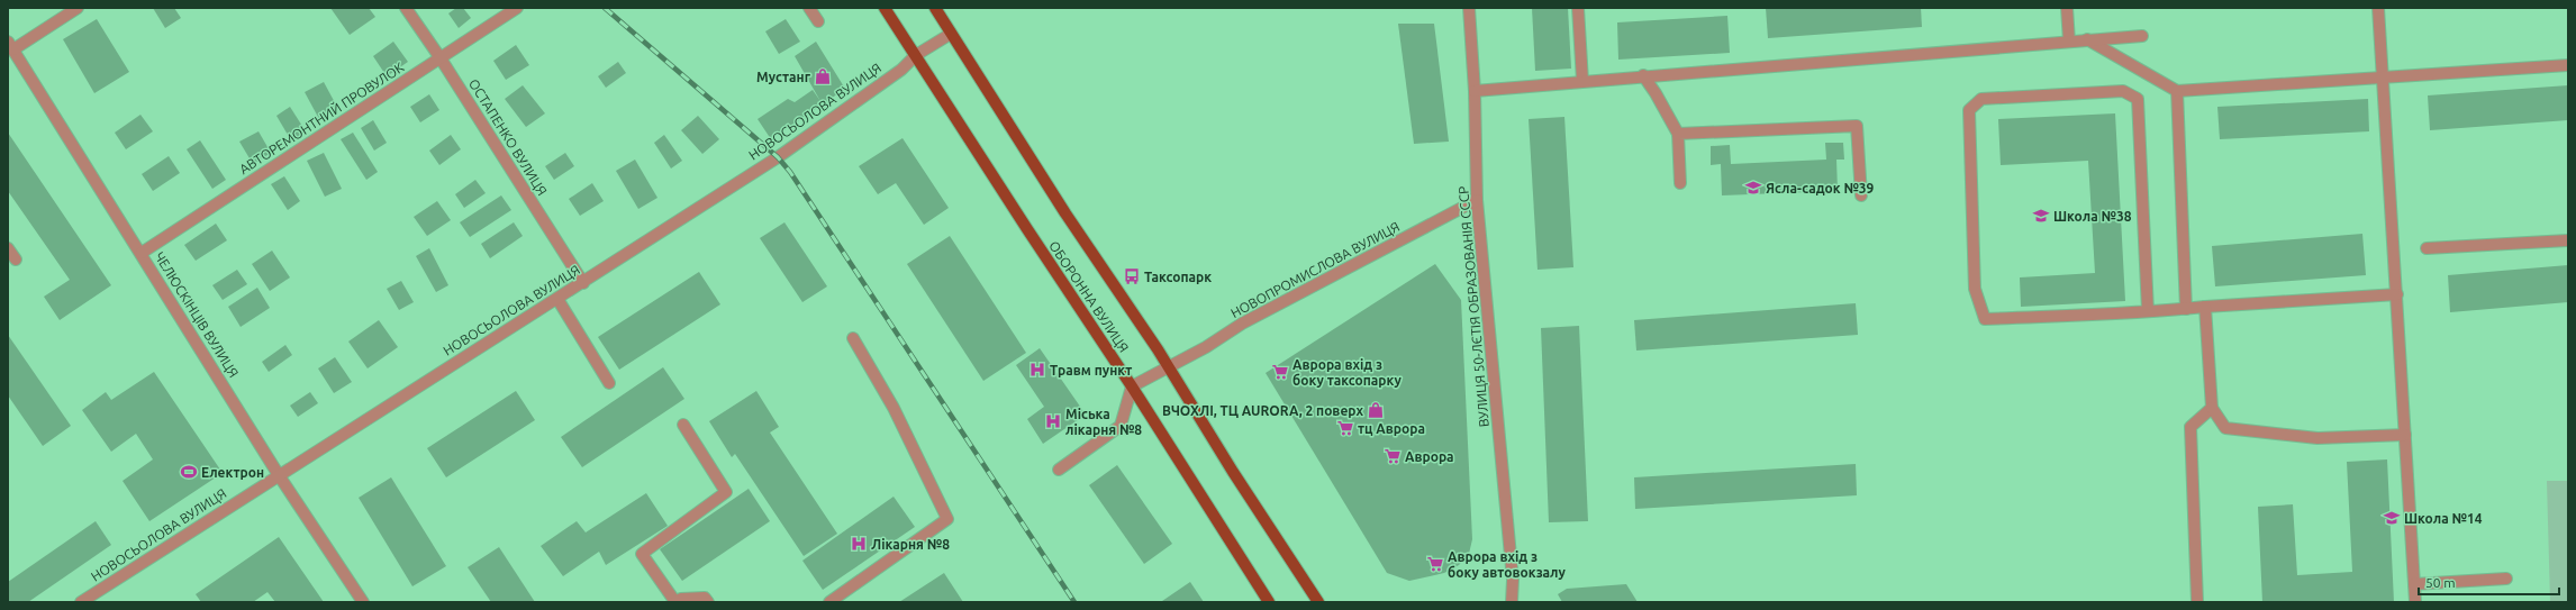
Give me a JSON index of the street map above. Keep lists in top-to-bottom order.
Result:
{
  "streets": {
    "main road": ["ОБОРОННА ВУЛИЦЯ"],
    "street": [
      "НОВОСЬОЛОВА ВУЛИЦЯ",
      "АВТОРЕМОНТНИЙ ПРОВУЛОК",
      "ОСТАПЕНКО ВУЛИЦЯ",
      "НОВОПРОМИСЛОВА ВУЛИЦЯ",
      "ВУЛИЦЯ 50-ЛЄТІЯ ОБРАЗОВАНІЯ СССР",
      "ЧЕЛЮСКІНЦІВ ВУЛИЦЯ"
    ]
  },
  "crossings": [
    ["НОВОСЬОЛОВА ВУЛИЦЯ", "ОСТАПЕНКО ВУЛИЦЯ"],
    ["НОВОСЬОЛОВА ВУЛИЦЯ", "ОБОРОННА ВУЛИЦЯ"],
    ["НОВОСЬОЛОВА ВУЛИЦЯ", "ЧЕЛЮСКІНЦІВ ВУЛИЦЯ"],
    ["АВТОРЕМОНТНИЙ ПРОВУЛОК", "ОСТАПЕНКО ВУЛИЦЯ"],
    ["АВТОРЕМОНТНИЙ ПРОВУЛОК", "ЧЕЛЮСКІНЦІВ ВУЛИЦЯ"],
    ["НОВОПРОМИСЛОВА ВУЛИЦЯ", "ОБОРОННА ВУЛИЦЯ"],
    ["НОВОПРОМИСЛОВА ВУЛИЦЯ", "ВУЛИЦЯ 50-ЛЄТІЯ ОБРАЗОВАНІЯ СССР"]
  ],
  "places": {
    "shop": ["Мустанг", "ВЧОХЛІ, ТЦ AURORA, 2 поверх"],
    "school or university": ["Ясла-садок №39", "Школа №38", "Школа №14"],
    "bus stop": ["Таксопарк"],
    "hospital": ["Травм пункт", "Міська лікарня №8", "Лікарня №8"],
    "supermarket": [
      "Аврора вхід з боку таксопарку",
      "тц Аврора",
      "Аврора",
      "Аврора вхід з боку автовокзалу"
    ],
    "sports": ["Електрон"]
  },
  "scale_bar": "50 m"
}
